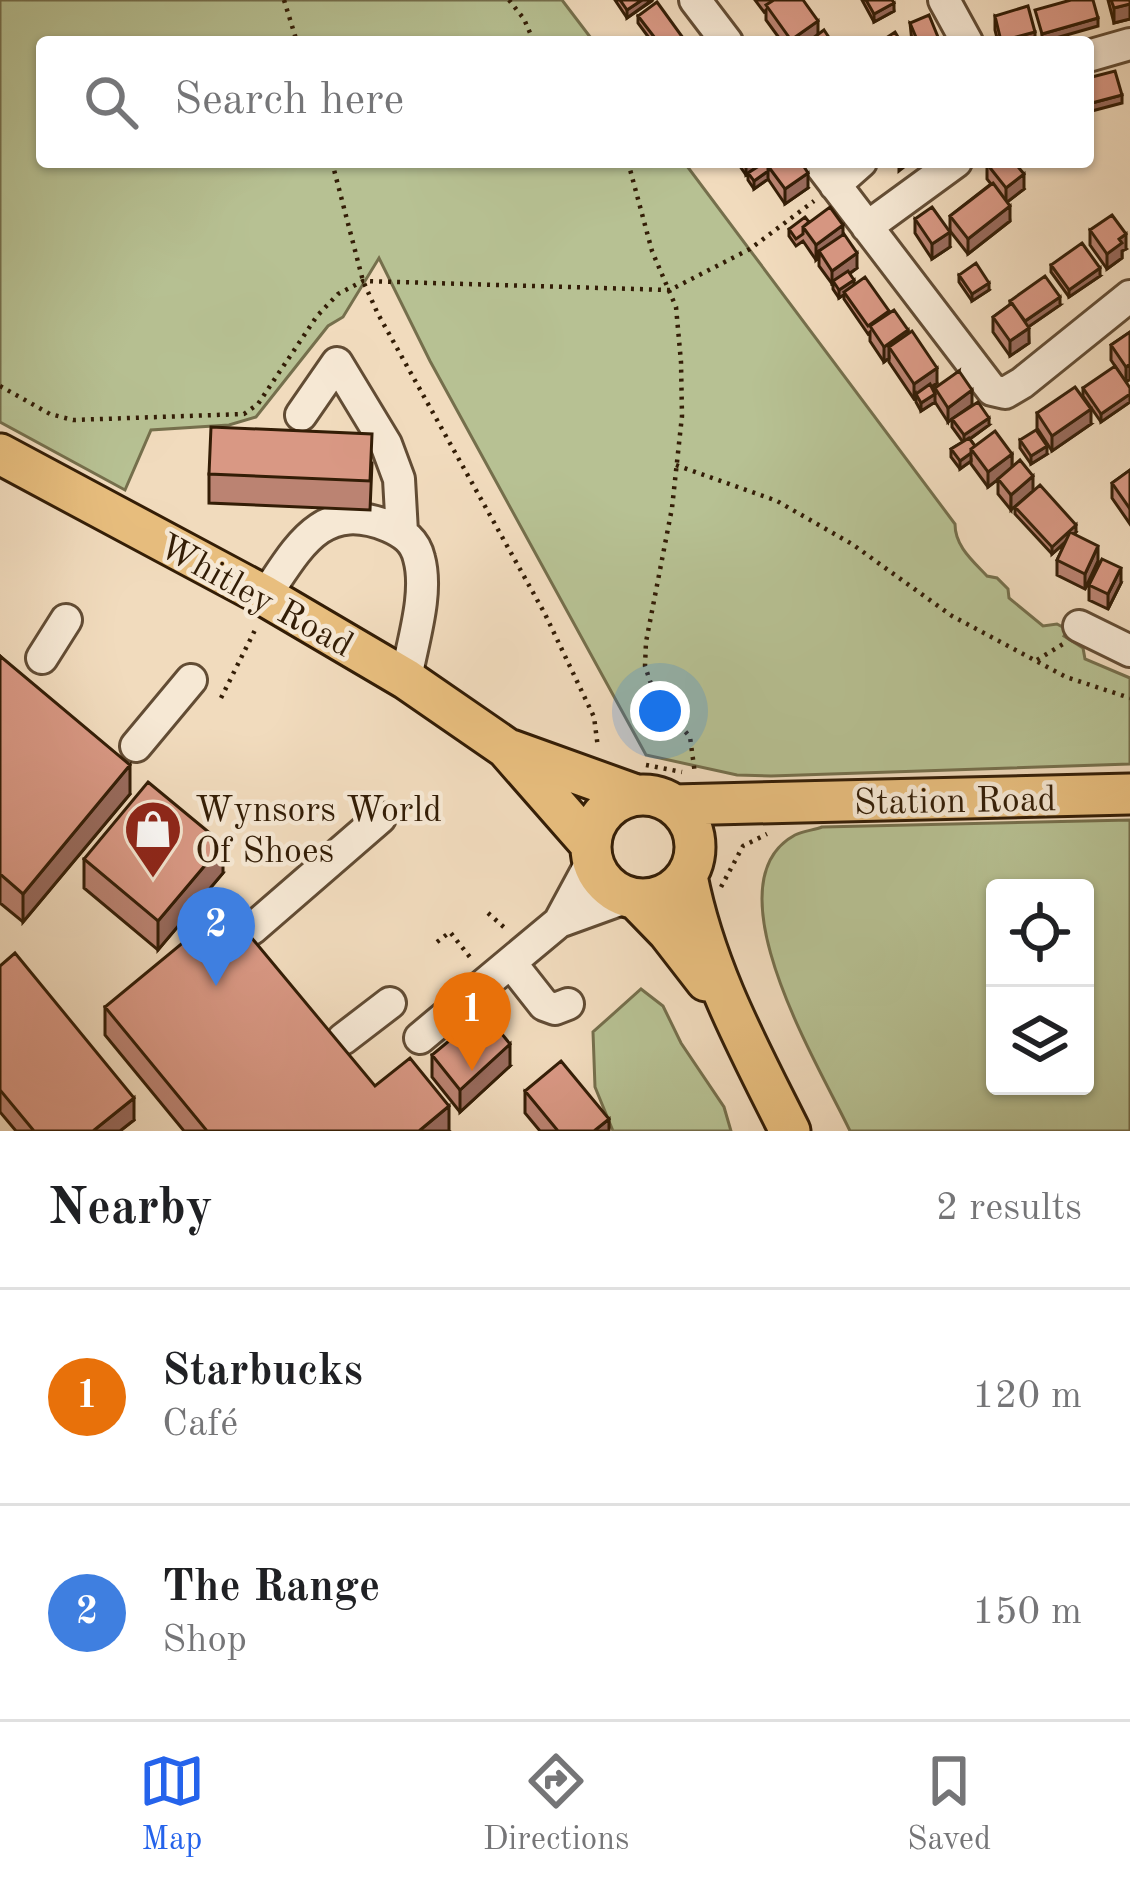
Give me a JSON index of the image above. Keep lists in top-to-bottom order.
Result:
{
  "streets": {
    "main road": ["Whitley Road", "Station Road"]
  },
  "crossings": [
    ["Whitley Road", "Station Road"]
  ],
  "places": {
    "shop": ["Wynsors World Of Shoes"]
  },
  "page": {
    "search": "Search here",
    "pins": ["2", "1"],
    "heading": ["Nearby", "2 results"],
    "list": [
      {
        "mark": "1",
        "name": "Starbucks",
        "note": "Café",
        "value": "120 m"
      },
      {
        "mark": "2",
        "name": "The Range",
        "note": "Shop",
        "value": "150 m"
      }
    ],
    "nav": ["Map", "Directions", "Saved"]
  }
}
